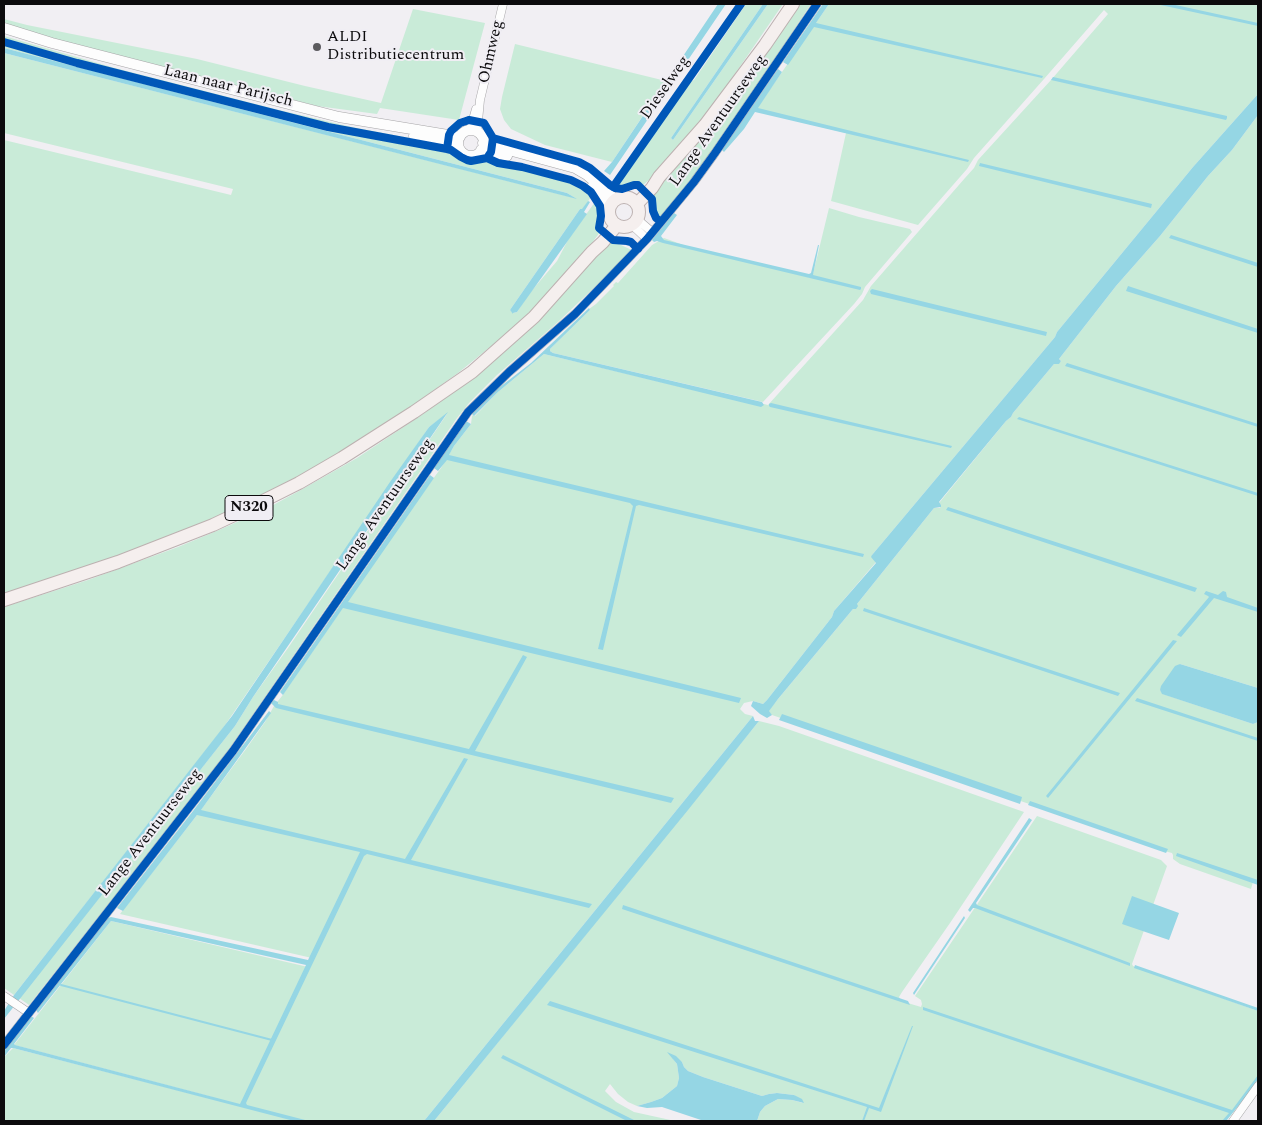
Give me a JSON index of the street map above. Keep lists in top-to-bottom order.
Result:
{
  "streets": {
    "main road": ["N320"],
    "street": ["Ohmweg", "Laan naar Parijsch", "Lange Aventuurseweg"],
    "cycle path": ["Dieselweg"]
  },
  "crossings": [
    ["Ohmweg", "Laan naar Parijsch"]
  ],
  "places": ["ALDI Distributiecentrum"]
}
